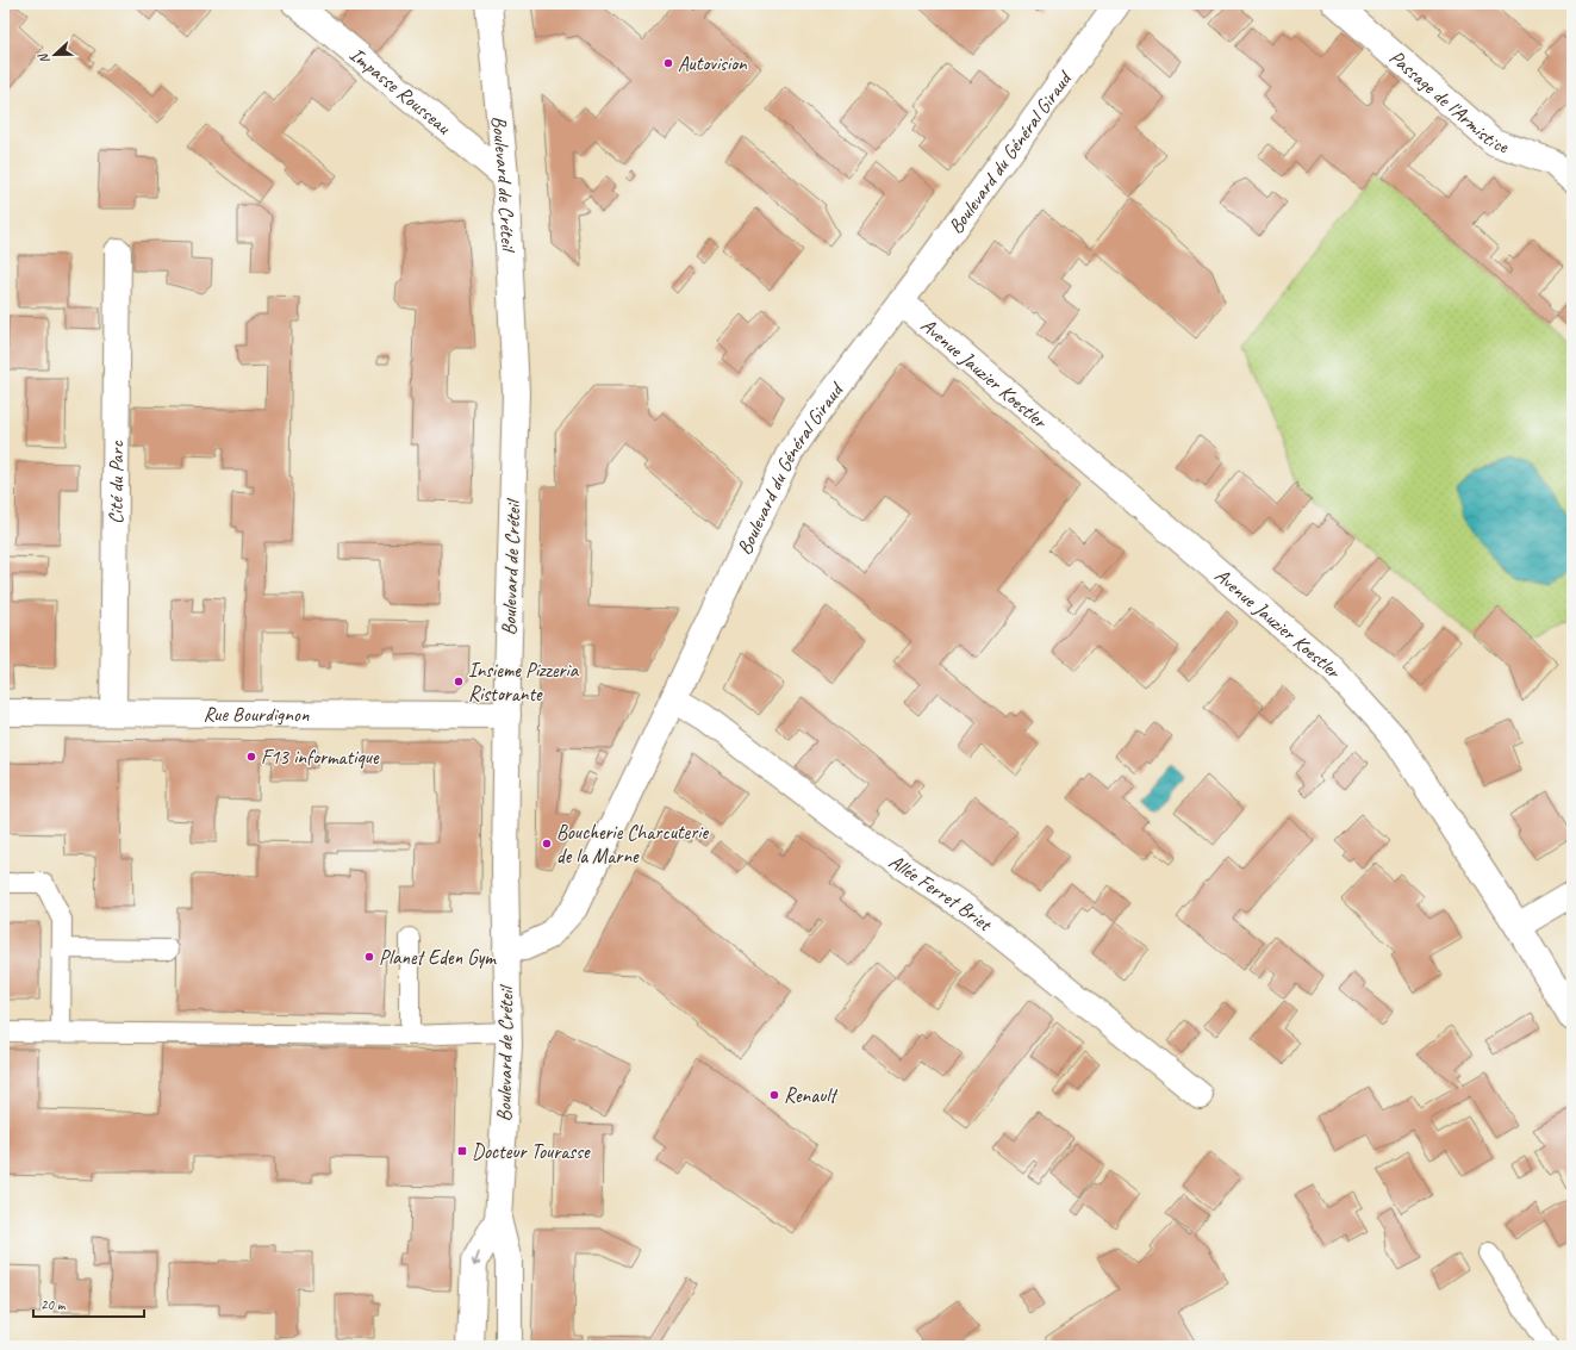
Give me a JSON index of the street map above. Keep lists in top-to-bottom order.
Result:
{
  "streets": {
    "street": [
      "Impasse Rousseau",
      "Passage de l'Armistice",
      "Boulevard du Général Giraud",
      "Boulevard de Créteil",
      "Avenue Jauzier Koestler",
      "Cité du Parc",
      "Rue Bourdignon",
      "Allée Ferret Briet"
    ]
  },
  "crossings": [
    ["Impasse Rousseau", "Boulevard de Créteil"],
    ["Boulevard du Général Giraud", "Boulevard de Créteil"],
    ["Boulevard du Général Giraud", "Avenue Jauzier Koestler"],
    ["Boulevard du Général Giraud", "Allée Ferret Briet"],
    ["Boulevard de Créteil", "Rue Bourdignon"],
    ["Cité du Parc", "Rue Bourdignon"]
  ],
  "places": {
    "other": [
      "Autovision",
      "Insieme Pizzeria Ristorante",
      "F13 informatique",
      "Boucherie Charcuterie de la Marne",
      "Planet Eden Gym",
      "Renault"
    ],
    "transit": ["Docteur Tourasse"]
  },
  "scale_bar": "20 m",
  "north": "left"
}
